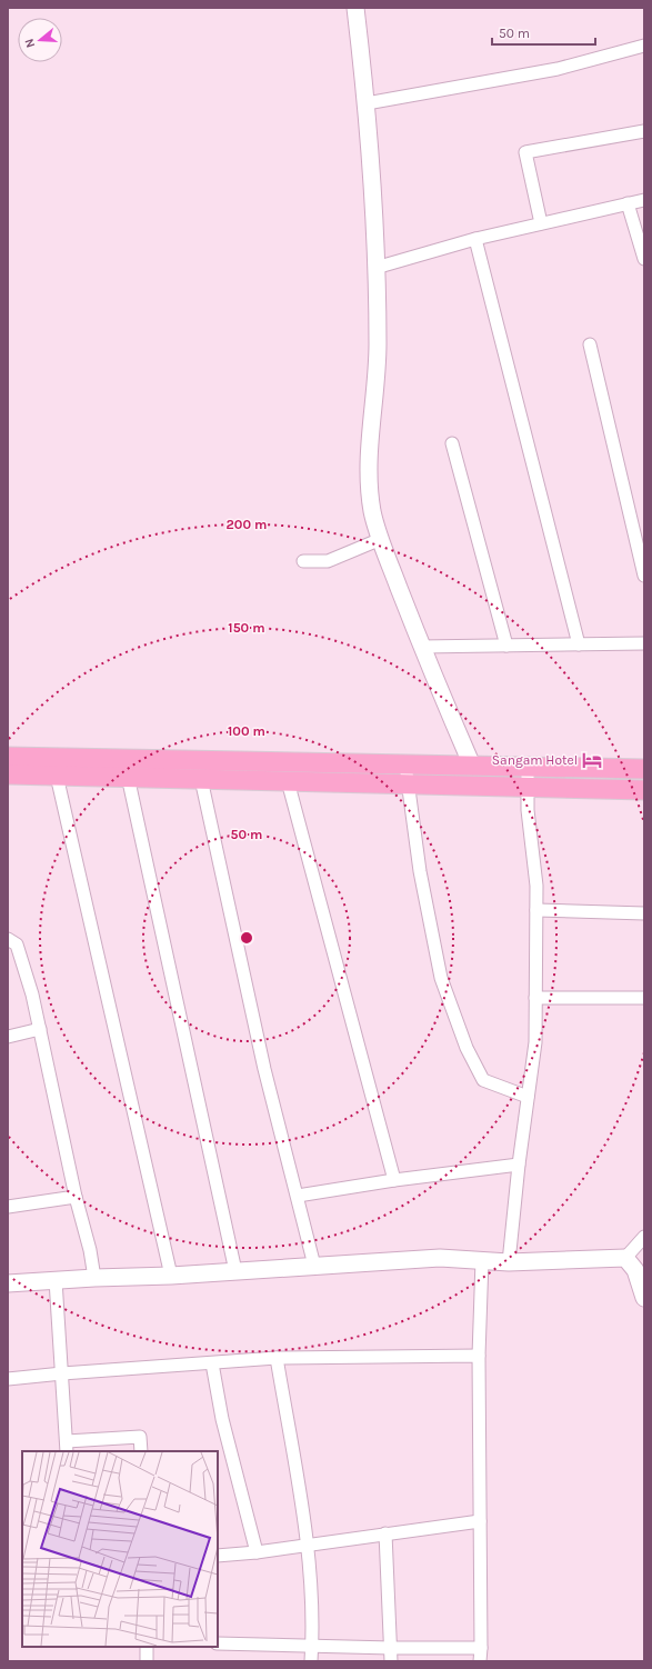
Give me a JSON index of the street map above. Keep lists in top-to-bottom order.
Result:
{
  "places": {
    "hotel": ["Sangam Hotel"]
  },
  "scale_bar": "50 m",
  "north": "left",
  "rings": [
    "200 m",
    "150 m",
    "100 m",
    "50 m"
  ]
}
